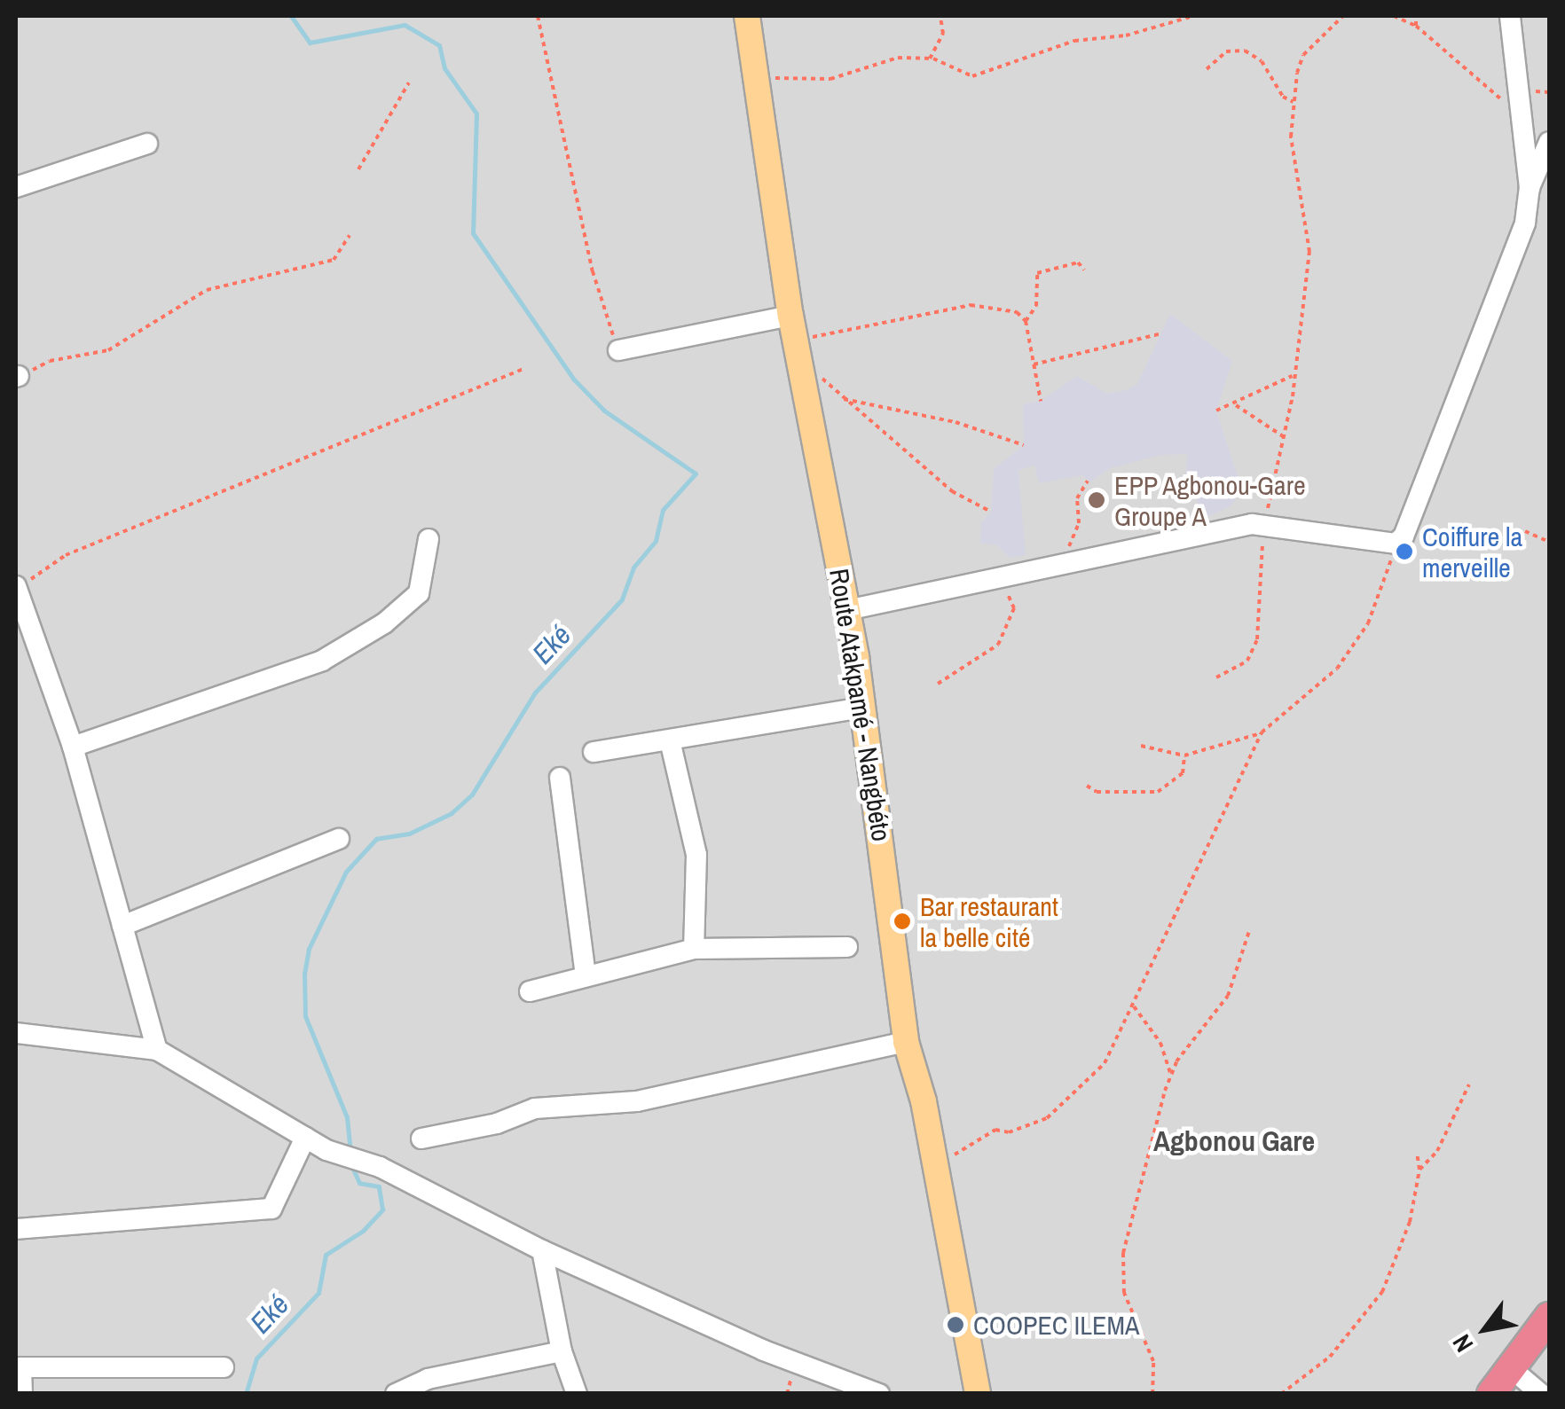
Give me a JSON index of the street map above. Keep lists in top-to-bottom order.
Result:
{
  "streets": {
    "main road": ["Route Atakpamé - Nangbéto"]
  },
  "districts": ["Agbonou Gare"],
  "water": ["Eké"],
  "places": [
    "EPP Agbonou-Gare Groupe A",
    "Coiffure la merveille",
    "Bar restaurant la belle cité",
    "COOPEC ILEMA"
  ],
  "north": "bottom left"
}
